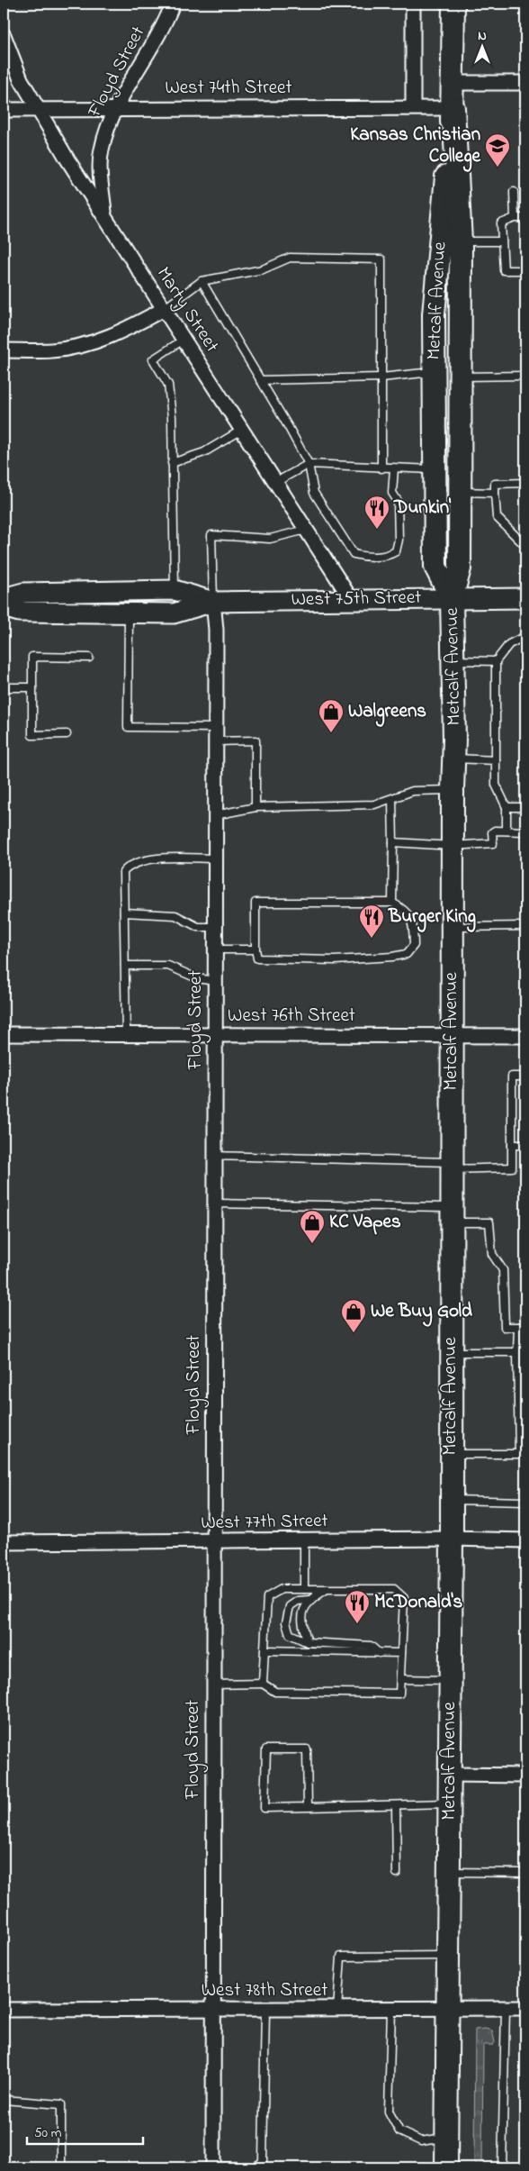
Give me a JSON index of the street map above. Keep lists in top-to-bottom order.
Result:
{
  "streets": {
    "main road": ["Metcalf Avenue", "West 75th Street"],
    "street": [
      "Floyd Street",
      "West 74th Street",
      "Marty Street",
      "West 76th Street",
      "West 77th Street",
      "West 78th Street"
    ]
  },
  "crossings": [
    ["Floyd Street", "West 74th Street"],
    ["Floyd Street", "Marty Street"],
    ["Floyd Street", "West 75th Street"],
    ["Floyd Street", "West 76th Street"],
    ["Floyd Street", "West 77th Street"],
    ["Floyd Street", "West 78th Street"],
    ["West 74th Street", "Metcalf Avenue"],
    ["West 74th Street", "Marty Street"],
    ["Metcalf Avenue", "West 75th Street"],
    ["Metcalf Avenue", "West 76th Street"],
    ["Metcalf Avenue", "West 77th Street"],
    ["Metcalf Avenue", "West 78th Street"],
    ["Marty Street", "West 75th Street"]
  ],
  "places": {
    "school or university": ["Kansas Christian College"],
    "restaurant": ["Dunkin'", "Burger King", "McDonald's"],
    "shop": ["Walgreens", "KC Vapes", "We Buy Gold"]
  },
  "scale_bar": "50 m",
  "north": "top"
}
